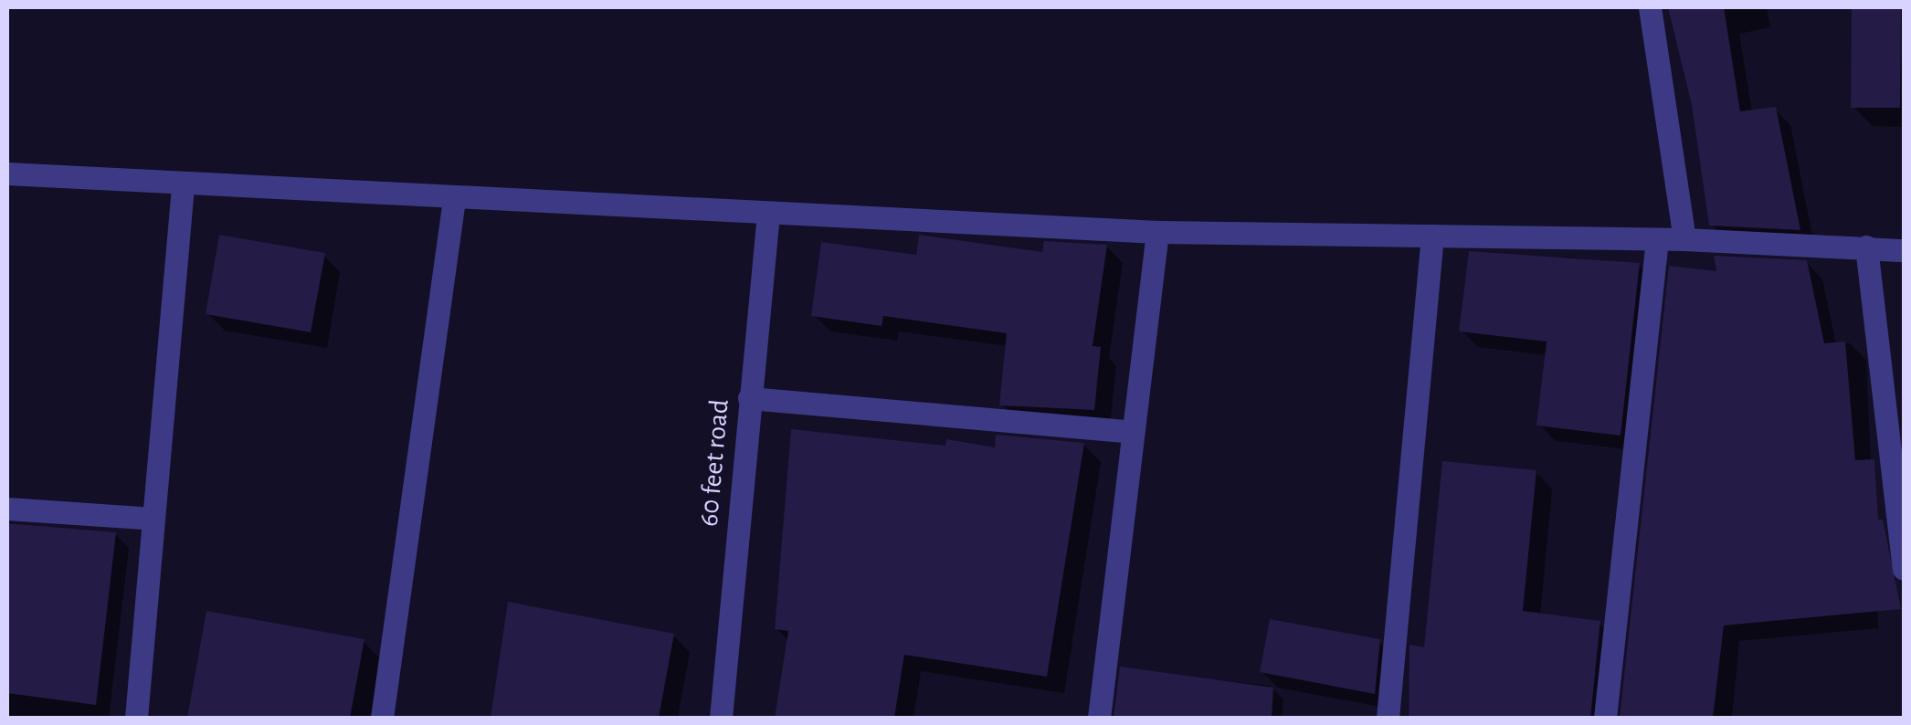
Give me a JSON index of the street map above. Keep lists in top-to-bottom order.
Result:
{
  "streets": {
    "street": ["60 feet road"]
  }
}
